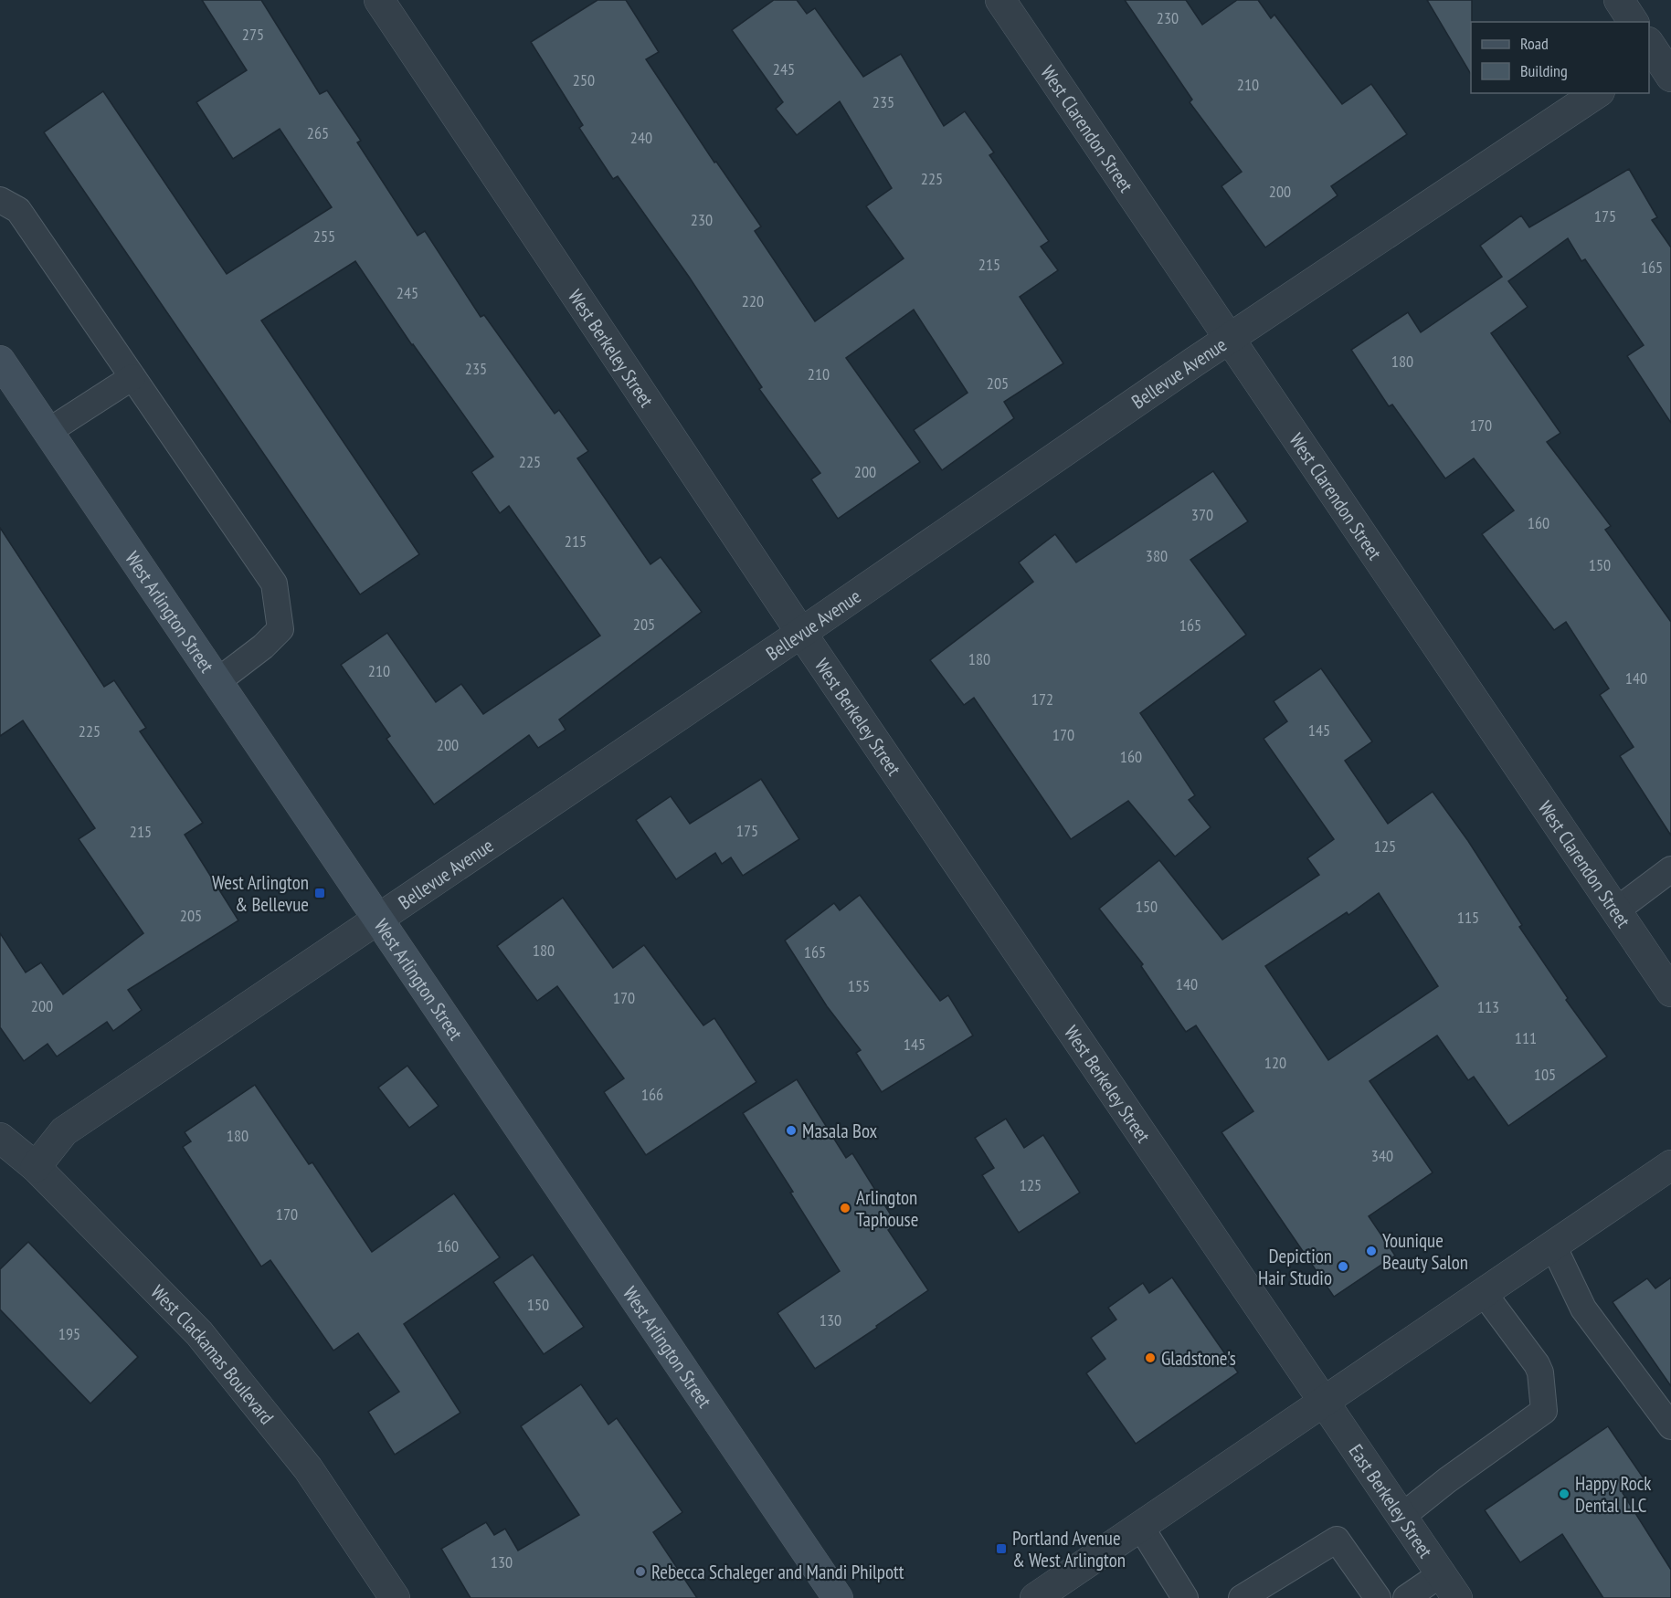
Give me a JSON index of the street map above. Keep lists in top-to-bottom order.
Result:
{
  "streets": {
    "main road": ["West Arlington Street"],
    "street": [
      "West Clarendon Street",
      "West Berkeley Street",
      "Bellevue Avenue",
      "West Clackamas Boulevard",
      "East Berkeley Street"
    ]
  },
  "crossings": [
    ["West Clarendon Street", "Bellevue Avenue"],
    ["West Berkeley Street", "Bellevue Avenue"],
    ["West Berkeley Street", "East Berkeley Street"],
    ["Bellevue Avenue", "West Arlington Street"],
    ["Bellevue Avenue", "West Clackamas Boulevard"]
  ],
  "places": {
    "transit": ["West Arlington & Bellevue", "Portland Avenue & West Arlington"],
    "other": [
      "Masala Box",
      "Arlington Taphouse",
      "Younique Beauty Salon",
      "Depiction Hair Studio",
      "Gladstone's",
      "Happy Rock Dental LLC",
      "Rebecca Schaleger and Mandi Philpott"
    ]
  },
  "house_numbers": [
    "230",
    "275",
    "245",
    "250",
    "210",
    "235",
    "265",
    "240",
    "225",
    "200",
    "175",
    "230",
    "255",
    "215",
    "165",
    "245",
    "220",
    "180",
    "235",
    "210",
    "205",
    "170",
    "225",
    "200",
    "370",
    "160",
    "215",
    "380",
    "150",
    "205",
    "165",
    "180",
    "210",
    "140",
    "172",
    "145",
    "225",
    "170",
    "200",
    "160",
    "175",
    "215",
    "125",
    "150",
    "205",
    "115",
    "180",
    "165",
    "140",
    "155",
    "170",
    "200",
    "113",
    "111",
    "145",
    "120",
    "105",
    "166",
    "180",
    "340",
    "125",
    "170",
    "160",
    "150",
    "130",
    "195",
    "130"
  ],
  "legend": ["Road", "Building"]
}
